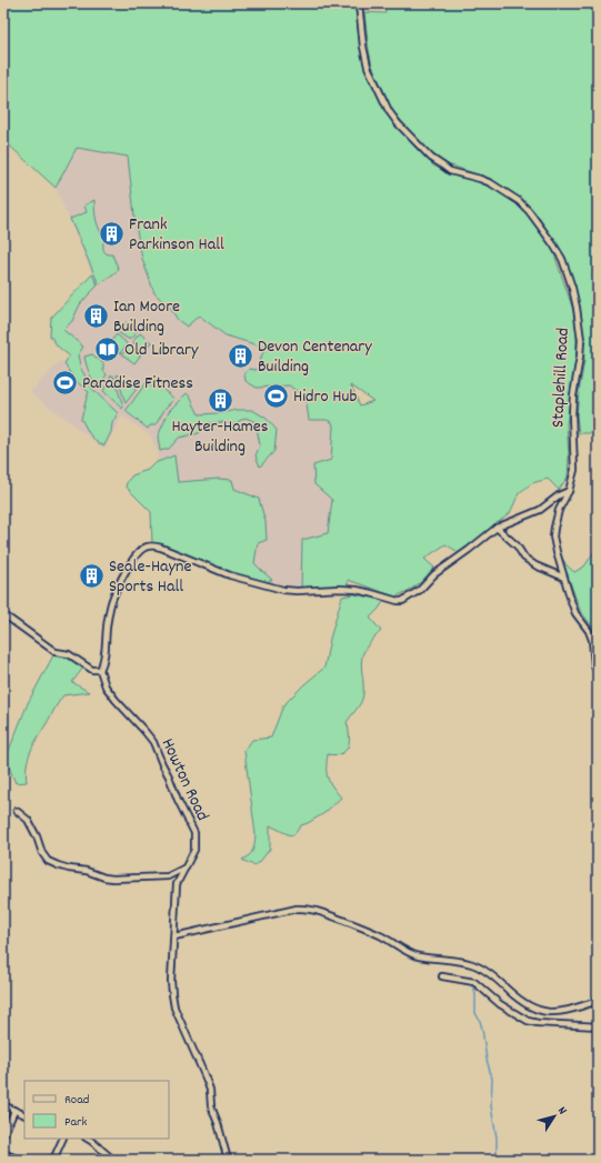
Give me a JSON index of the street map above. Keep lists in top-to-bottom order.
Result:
{
  "streets": {
    "street": ["Staplehill Road", "Howton Road"]
  },
  "places": {
    "building": [
      "Frank Parkinson Hall",
      "Ian Moore Building",
      "Devon Centenary Building",
      "Hayter-Hames Building",
      "Seale-Hayne Sports Hall"
    ],
    "library": ["Old Library"],
    "sports": ["Paradise Fitness", "Hidro Hub"]
  },
  "legend": ["Road", "Park"],
  "north": "top right"
}
